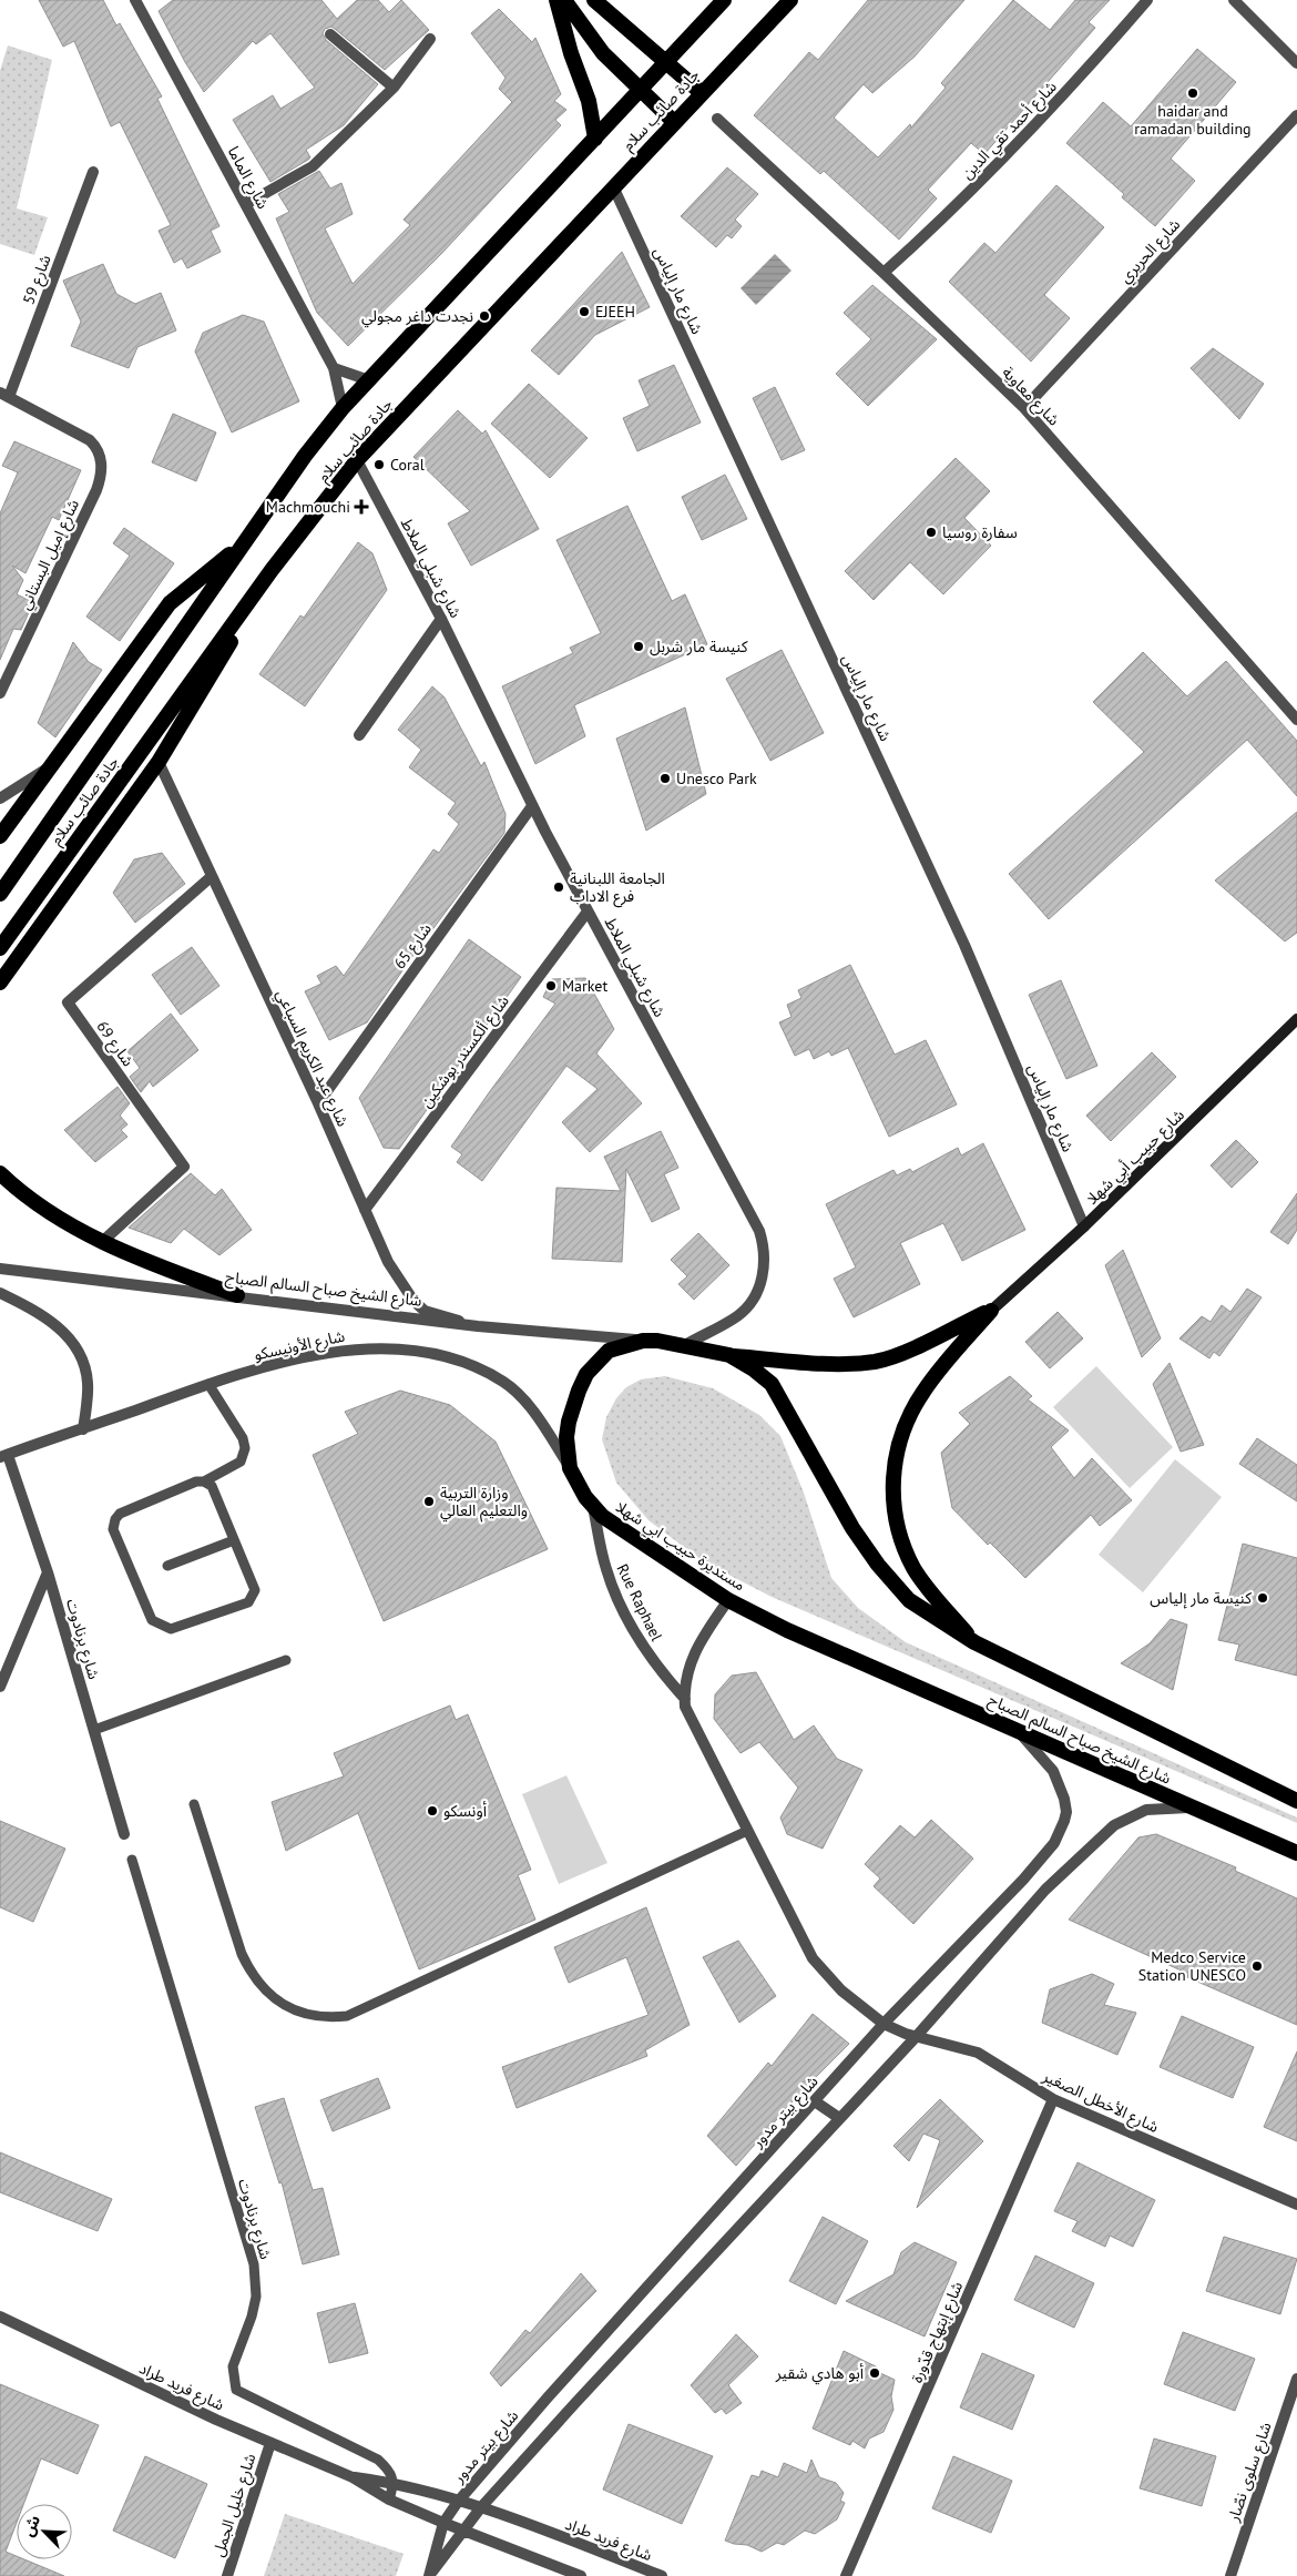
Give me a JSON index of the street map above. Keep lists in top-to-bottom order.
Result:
{
  "streets": {
    "highway": ["جادة صائب سلام", "شارع الشيخ صباح السالم الصباح", "مستديرة حبيب ابي شهلا"],
    "main road": ["شارع حبيب أبي شهلا"],
    "street": [
      "شارع أحمد تقي الدين",
      "شارع الماما",
      "شارع الحريري",
      "شارع 59",
      "شارع مار إلياس",
      "شارع معاوية",
      "شارع إميل البستاني",
      "شارع شبلي الملاط",
      "شارع 65",
      "شارع 69",
      "شارع ألكسندر بوشكين",
      "شارع عبد الكريم السباعي",
      "شارع الأونيسكو",
      "Rue Raphael",
      "شارع برنادوت",
      "شارع الأخطل الصغير",
      "شارع بيتر مدور",
      "شارع إبتهاج قدّورة",
      "شارع فريد طراد",
      "شارع سلوى نصّار",
      "شارع خليل الجمل"
    ]
  },
  "crossings": [
    ["جادة صائب سلام", "شارع الماما"],
    ["جادة صائب سلام", "شارع مار إلياس"],
    ["جادة صائب سلام", "شارع شبلي الملاط"],
    ["شارع أحمد تقي الدين", "شارع معاوية"],
    ["شارع الحريري", "شارع معاوية"],
    ["شارع 59", "شارع إميل البستاني"],
    ["شارع مار إلياس", "شارع حبيب أبي شهلا"],
    ["شارع شبلي الملاط", "شارع 65"],
    ["شارع شبلي الملاط", "شارع ألكسندر بوشكين"],
    ["شارع شبلي الملاط", "مستديرة حبيب ابي شهلا"],
    ["شارع 65", "شارع عبد الكريم السباعي"],
    ["شارع 69", "شارع عبد الكريم السباعي"],
    ["شارع ألكسندر بوشكين", "شارع عبد الكريم السباعي"],
    ["شارع عبد الكريم السباعي", "شارع الشيخ صباح السالم الصباح"],
    ["شارع الشيخ صباح السالم الصباح", "مستديرة حبيب ابي شهلا"],
    ["شارع الشيخ صباح السالم الصباح", "شارع بيتر مدور"],
    ["شارع الأونيسكو", "مستديرة حبيب ابي شهلا"],
    ["شارع الأونيسكو", "شارع برنادوت"],
    ["مستديرة حبيب ابي شهلا", "Rue Raphael"],
    ["Rue Raphael", "شارع الأخطل الصغير"],
    ["شارع برنادوت", "شارع فريد طراد"],
    ["شارع الأخطل الصغير", "شارع بيتر مدور"],
    ["شارع الأخطل الصغير", "شارع إبتهاج قدّورة"],
    ["شارع بيتر مدور", "شارع فريد طراد"],
    ["شارع فريد طراد", "شارع خليل الجمل"]
  ],
  "places": {
    "other": [
      "haidar and ramadan building",
      "EJEEH",
      "نجدت داغر مجولي",
      "Coral",
      "سفارة روسيا",
      "كنيسة مار شربل",
      "Unesco Park",
      "الجامعة اللبنانية فرع الاداب",
      "Market",
      "وزارة التربية والتعليم العالي",
      "كنيسة مار إلياس",
      "أونسكو",
      "Medco Service Station UNESCO",
      "أبو هادي شقير"
    ],
    "health": ["Machmouchi"]
  },
  "north": "top left"
}
